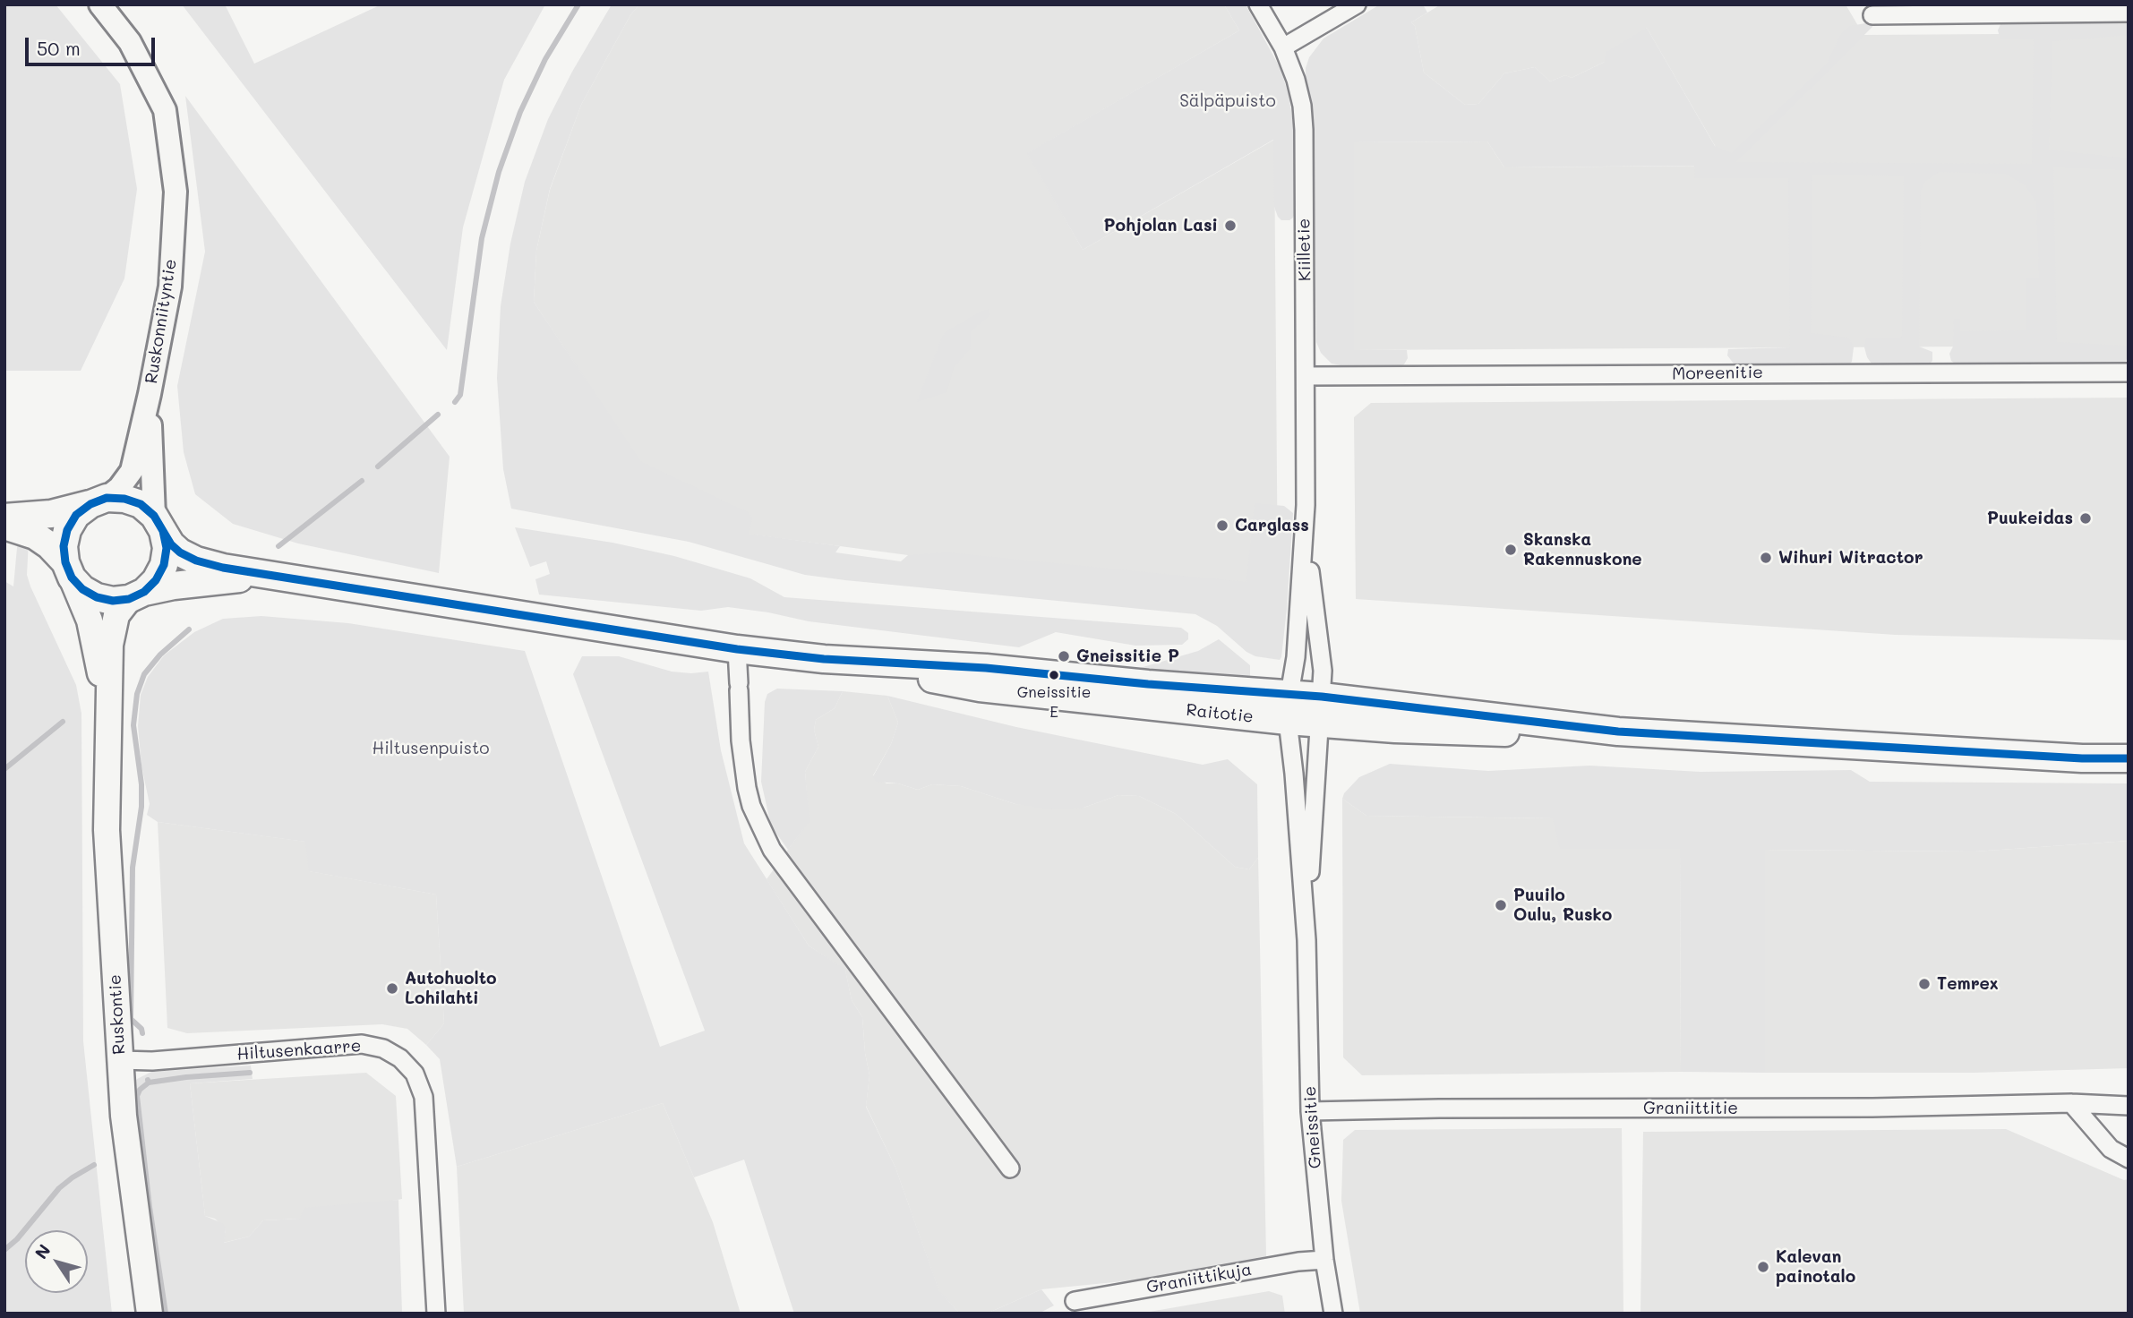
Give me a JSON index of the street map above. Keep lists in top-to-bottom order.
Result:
{
  "streets": {
    "main road": ["Raitotie", "Ruskontie"],
    "street": [
      "Kiilletie",
      "Ruskonniityntie",
      "Moreenitie",
      "Hiltusenkaarre",
      "Graniittitie",
      "Gneissitie",
      "Graniittikuja"
    ]
  },
  "crossings": [
    ["Kiilletie", "Moreenitie"],
    ["Kiilletie", "Raitotie"],
    ["Kiilletie", "Gneissitie"],
    ["Ruskonniityntie", "Raitotie"],
    ["Ruskonniityntie", "Ruskontie"],
    ["Raitotie", "Ruskontie"],
    ["Raitotie", "Gneissitie"],
    ["Ruskontie", "Hiltusenkaarre"],
    ["Graniittitie", "Gneissitie"],
    ["Gneissitie", "Graniittikuja"]
  ],
  "parks": ["Sälpäpuisto", "Hiltusenpuisto"],
  "places": [
    "Pohjolan Lasi",
    "Puukeidas",
    "Carglass",
    "Skanska Rakennuskone",
    "Wihuri Witractor",
    "Gneissitie P",
    "Gneissitie E",
    "Puuilo Oulu, Rusko",
    "Temrex",
    "Autohuolto Lohilahti",
    "Kalevan painotalo"
  ],
  "scale_bar": "50 m",
  "north": "top left"
}
